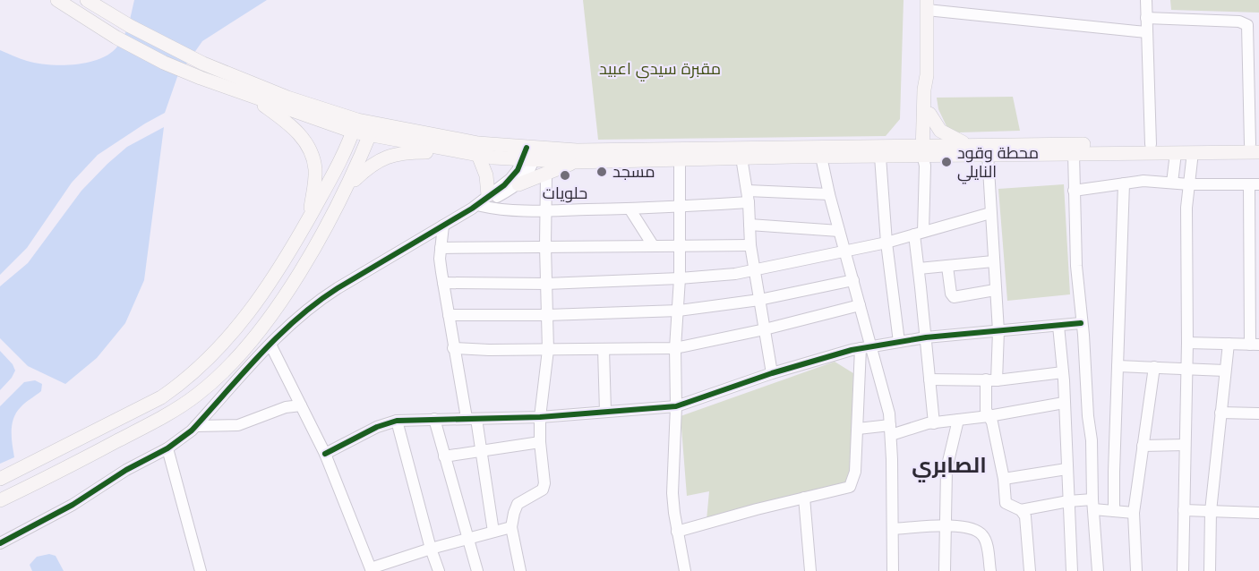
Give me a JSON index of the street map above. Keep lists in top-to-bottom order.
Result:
{
  "districts": ["الصابري"],
  "parks": ["مقبرة سيدي اعبيد"],
  "places": ["محطة وقود النايلي", "مسجد", "حلويات"]
}
